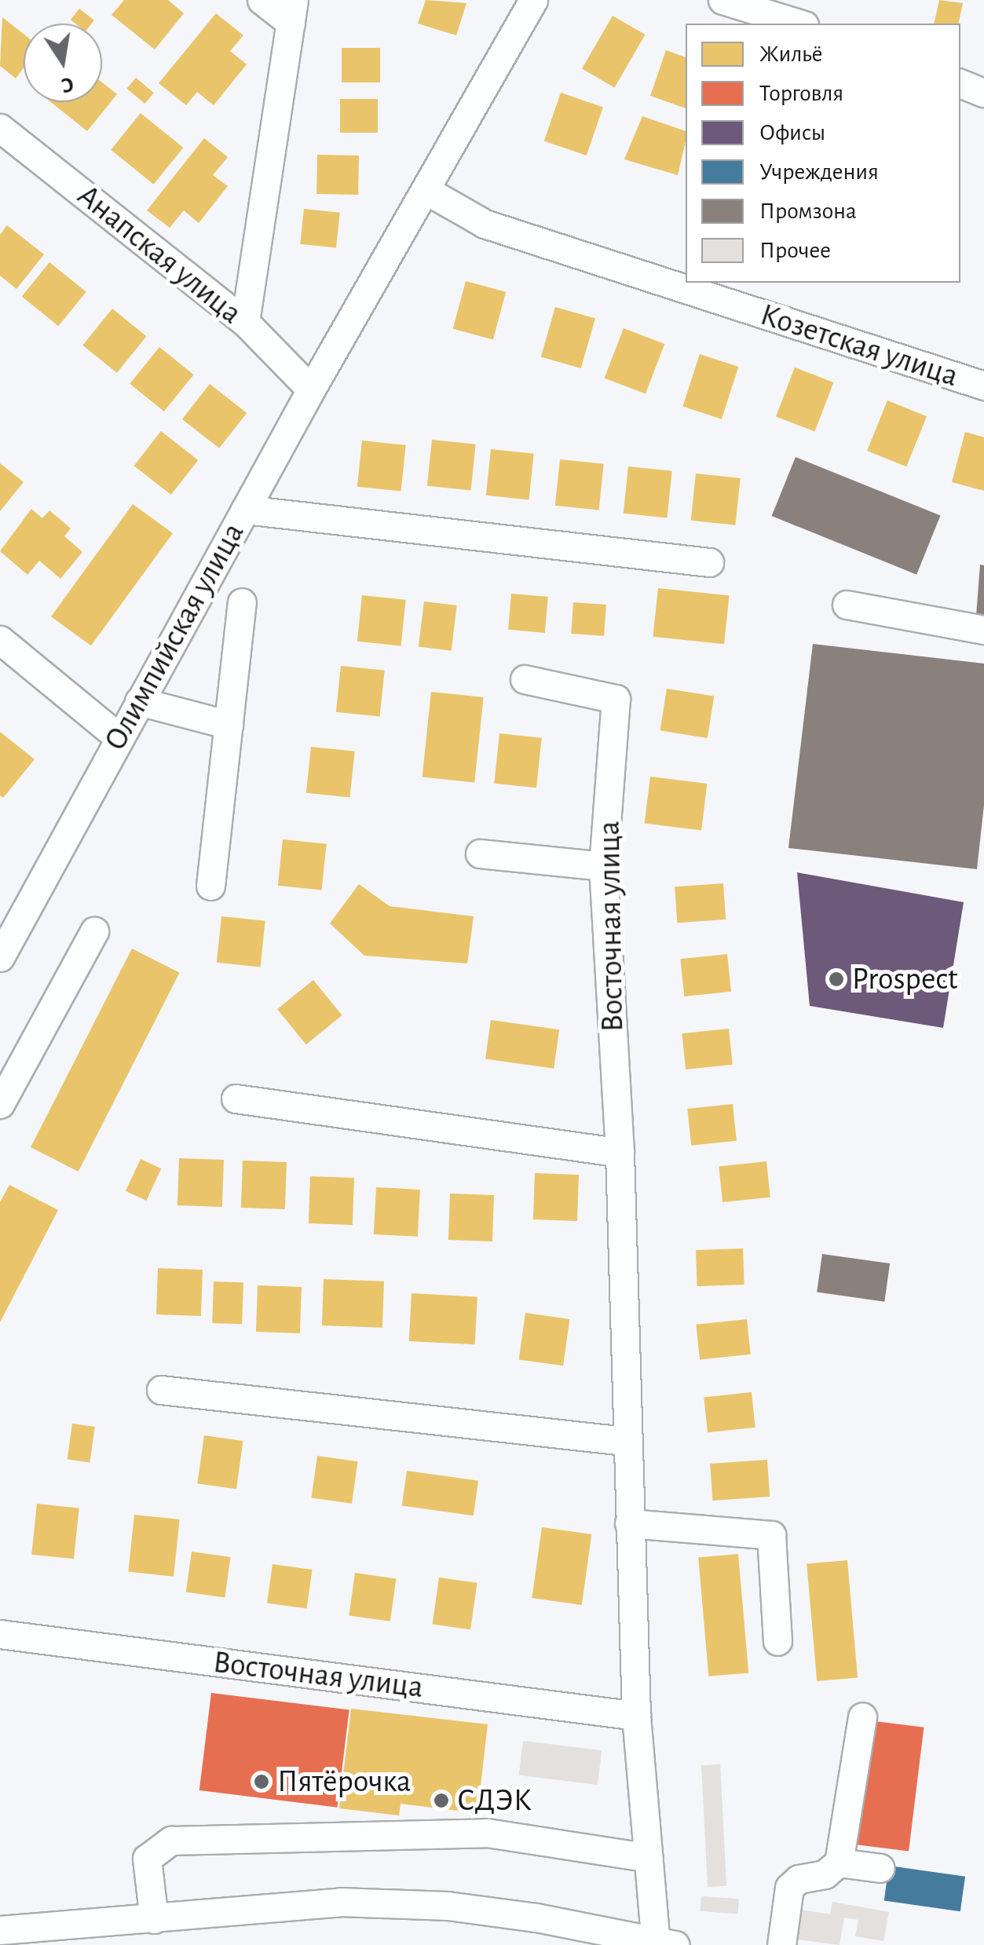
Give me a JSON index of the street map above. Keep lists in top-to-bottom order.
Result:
{
  "streets": {
    "street": [
      "Анапская улица",
      "Козетская улица",
      "Олимпийская улица",
      "Восточная улица"
    ]
  },
  "crossings": [
    ["Анапская улица", "Олимпийская улица"],
    ["Козетская улица", "Олимпийская улица"]
  ],
  "places": ["Prospect", "Пятёрочка", "СДЭК"],
  "legend": [
    "Жильё",
    "Торговля",
    "Офисы",
    "Учреждения",
    "Промзона",
    "Прочее"
  ],
  "north": "bottom"
}
